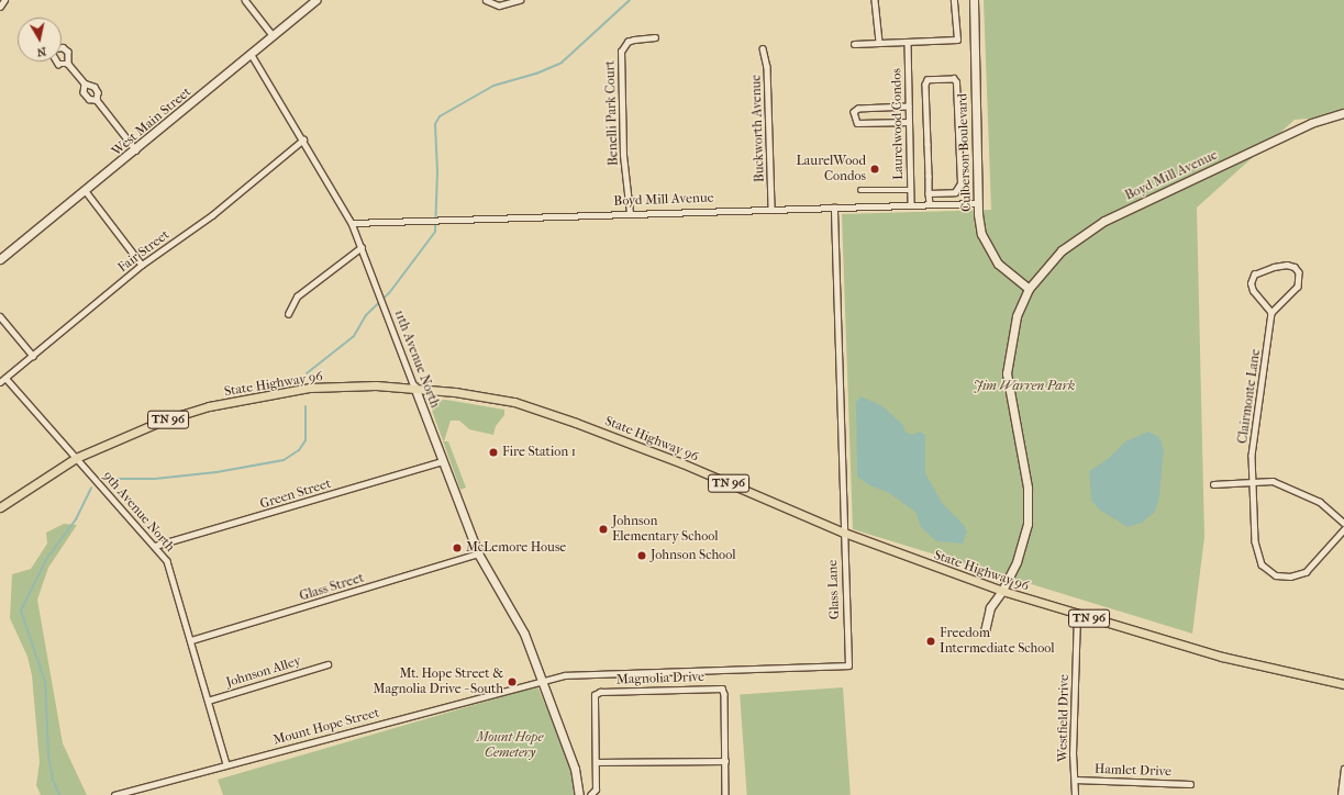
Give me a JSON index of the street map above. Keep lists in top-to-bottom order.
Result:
{
  "streets": {
    "main road": ["State Highway 96", "TN 96"],
    "street": [
      "Benelli Park Court",
      "West Main Street",
      "Laurelwood Condos",
      "Buckworth Avenue",
      "Culberson Boulevard",
      "Boyd Mill Avenue",
      "Fair Street",
      "11th Avenue North",
      "Clairmonte Lane",
      "Green Street",
      "9th Avenue North",
      "Glass Street",
      "Glass Lane",
      "Johnson Alley",
      "Magnolia Drive",
      "Westfield Drive",
      "Mount Hope Street",
      "Hamlet Drive"
    ]
  },
  "crossings": [
    ["Benelli Park Court", "Boyd Mill Avenue"],
    ["West Main Street", "11th Avenue North"],
    ["Laurelwood Condos", "Boyd Mill Avenue"],
    ["Buckworth Avenue", "Boyd Mill Avenue"],
    ["Culberson Boulevard", "Boyd Mill Avenue"],
    ["Boyd Mill Avenue", "11th Avenue North"],
    ["Boyd Mill Avenue", "Glass Lane"],
    ["Fair Street", "11th Avenue North"],
    ["Fair Street", "9th Avenue North"],
    ["11th Avenue North", "State Highway 96"],
    ["11th Avenue North", "Green Street"],
    ["11th Avenue North", "Glass Street"],
    ["11th Avenue North", "Glass Lane"],
    ["11th Avenue North", "Mount Hope Street"],
    ["State Highway 96", "9th Avenue North"],
    ["State Highway 96", "Glass Lane"],
    ["State Highway 96", "Westfield Drive"],
    ["Green Street", "9th Avenue North"],
    ["9th Avenue North", "Glass Street"],
    ["9th Avenue North", "Johnson Alley"],
    ["9th Avenue North", "Mount Hope Street"],
    ["Glass Lane", "Mount Hope Street"],
    ["Westfield Drive", "Hamlet Drive"]
  ],
  "parks": ["Jim Warren Park", "Mount Hope Cemetery"],
  "places": [
    "LaurelWood Condos",
    "Fire Station 1",
    "Johnson Elementary School",
    "McLemore House",
    "Johnson School",
    "Freedom Intermediate School",
    "Mt. Hope Street & Magnolia Drive - South"
  ],
  "north": "bottom"
}
